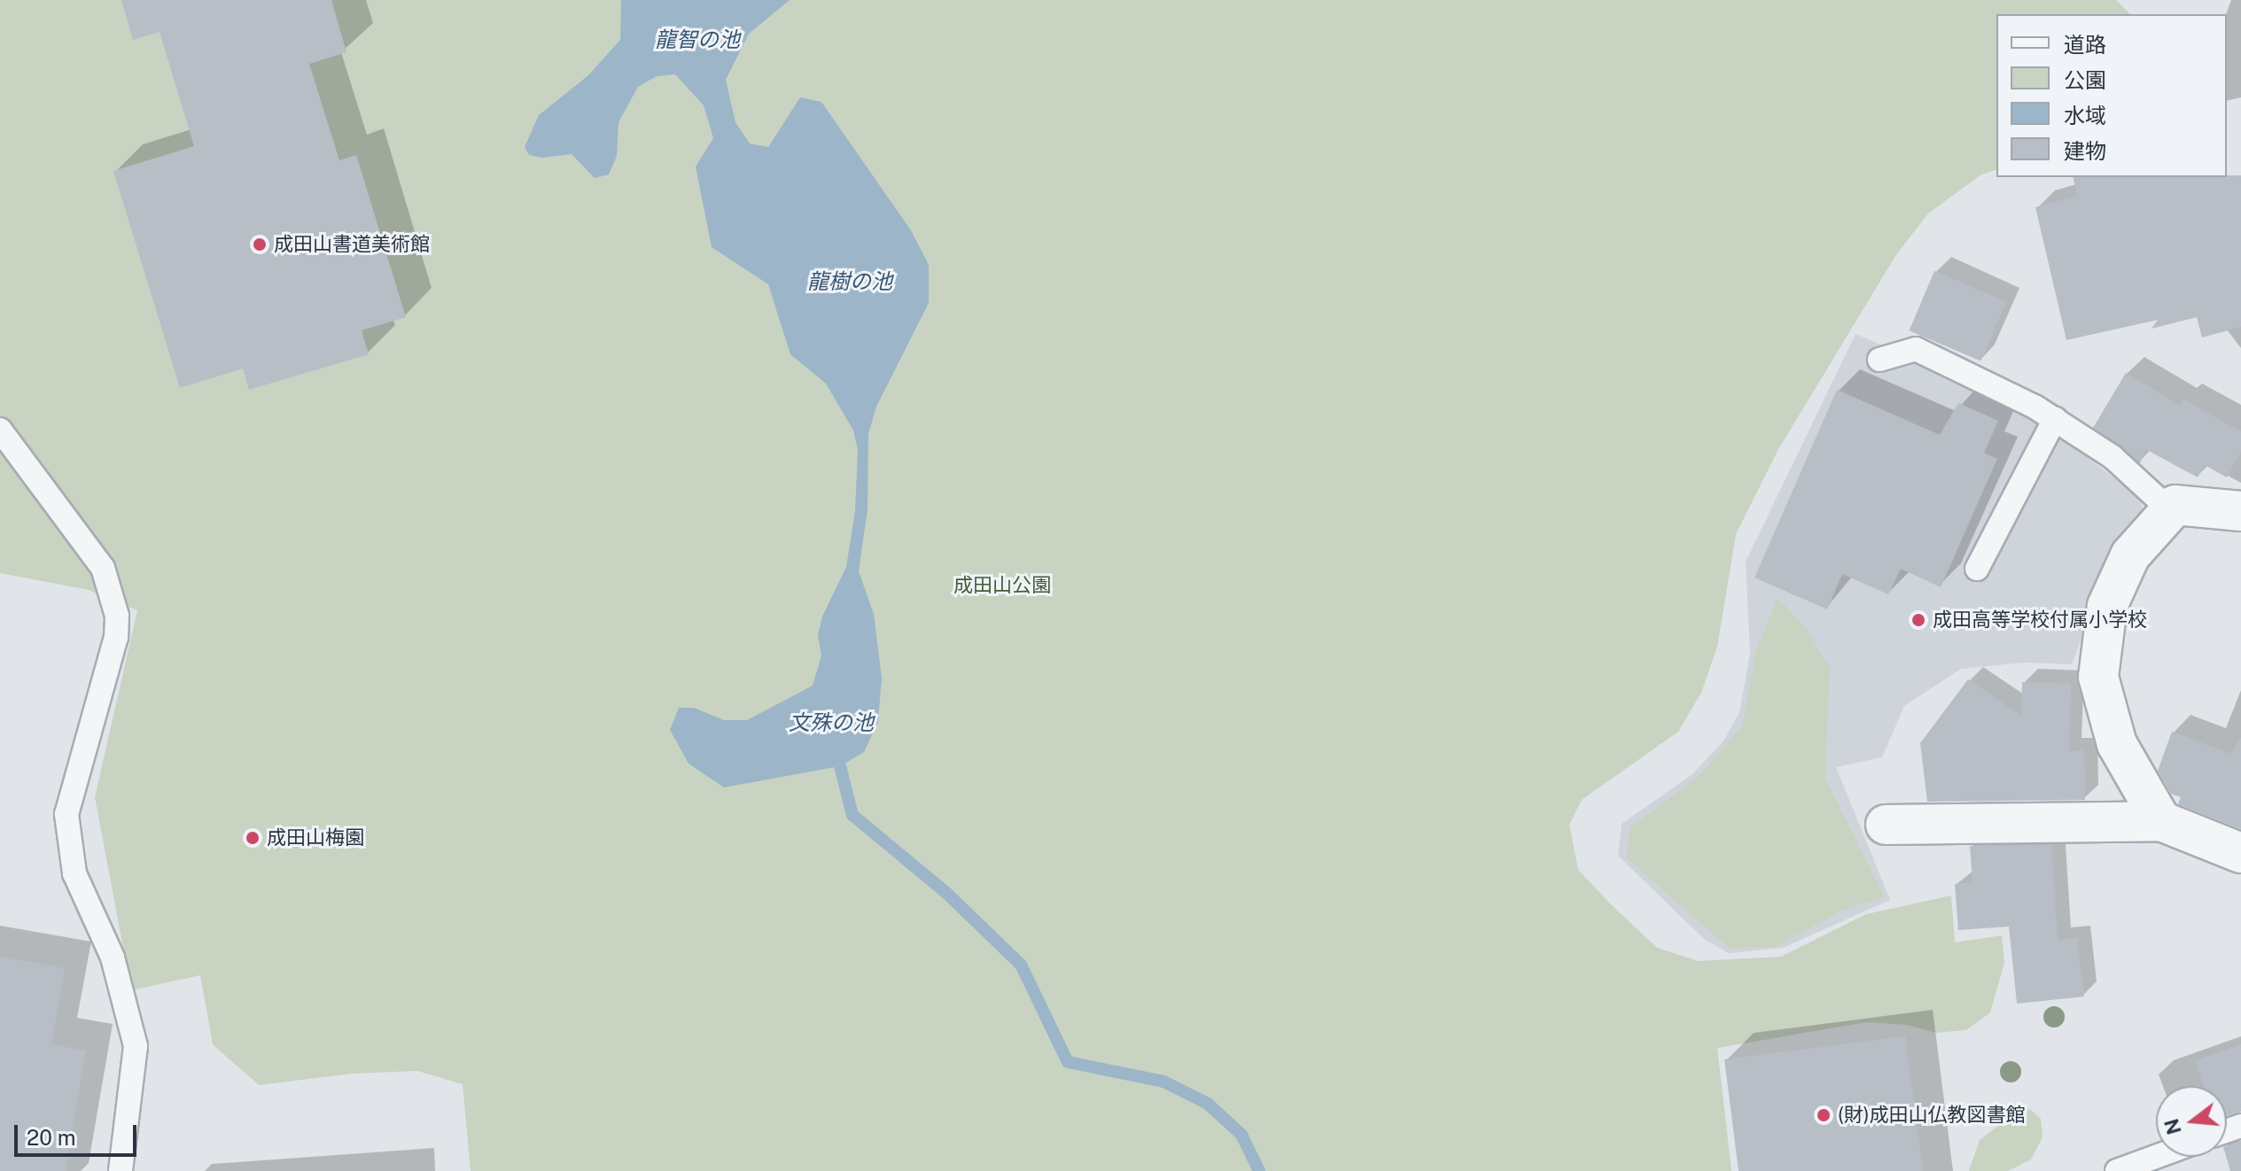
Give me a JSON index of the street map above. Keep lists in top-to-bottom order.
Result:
{
  "water": ["龍智の池", "龍樹の池", "文殊の池"],
  "parks": ["成田山公園"],
  "places": [
    "成田山書道美術館",
    "成田高等学校付属小学校",
    "成田山梅園",
    "(財)成田山仏教図書館"
  ],
  "legend": [
    "道路",
    "公園",
    "水域",
    "建物"
  ],
  "scale_bar": "20 m",
  "north": "left"
}
